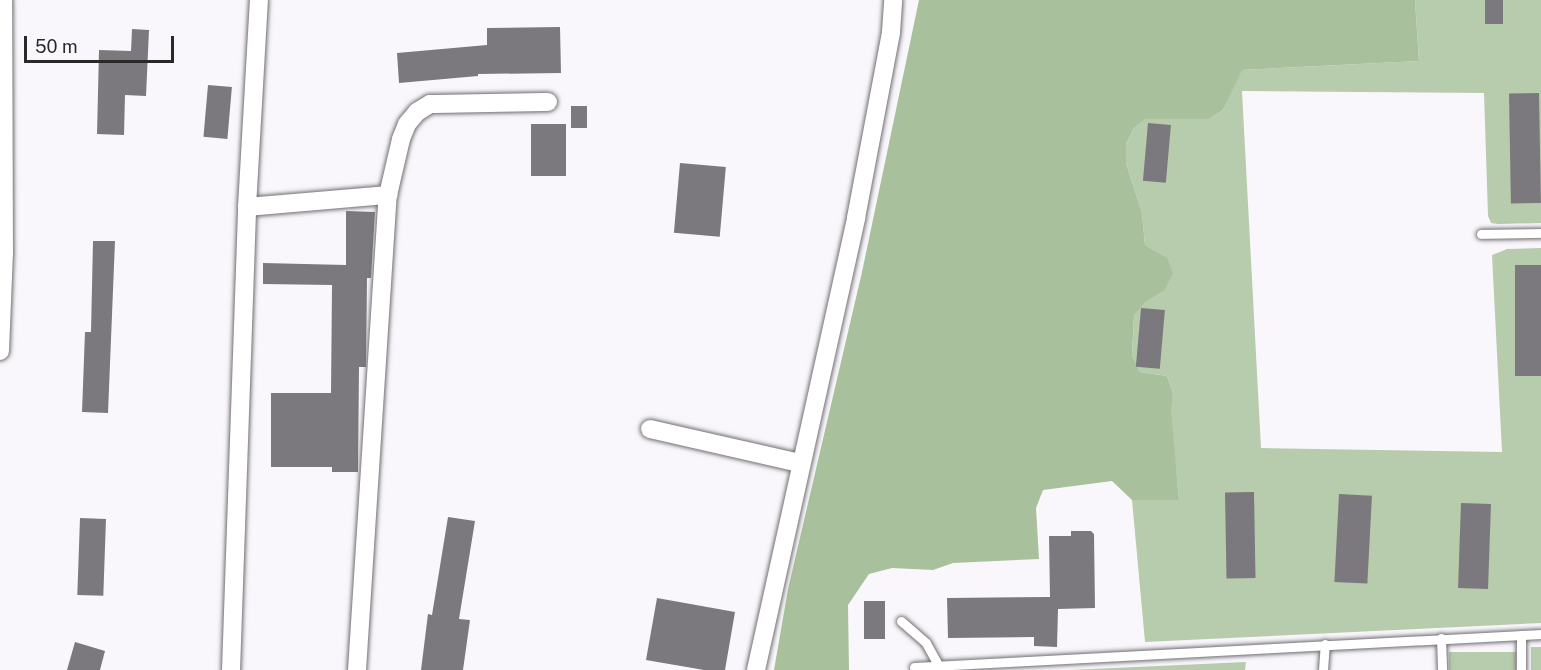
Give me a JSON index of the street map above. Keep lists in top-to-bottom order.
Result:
{
  "scale_bar": "50 m"
}
